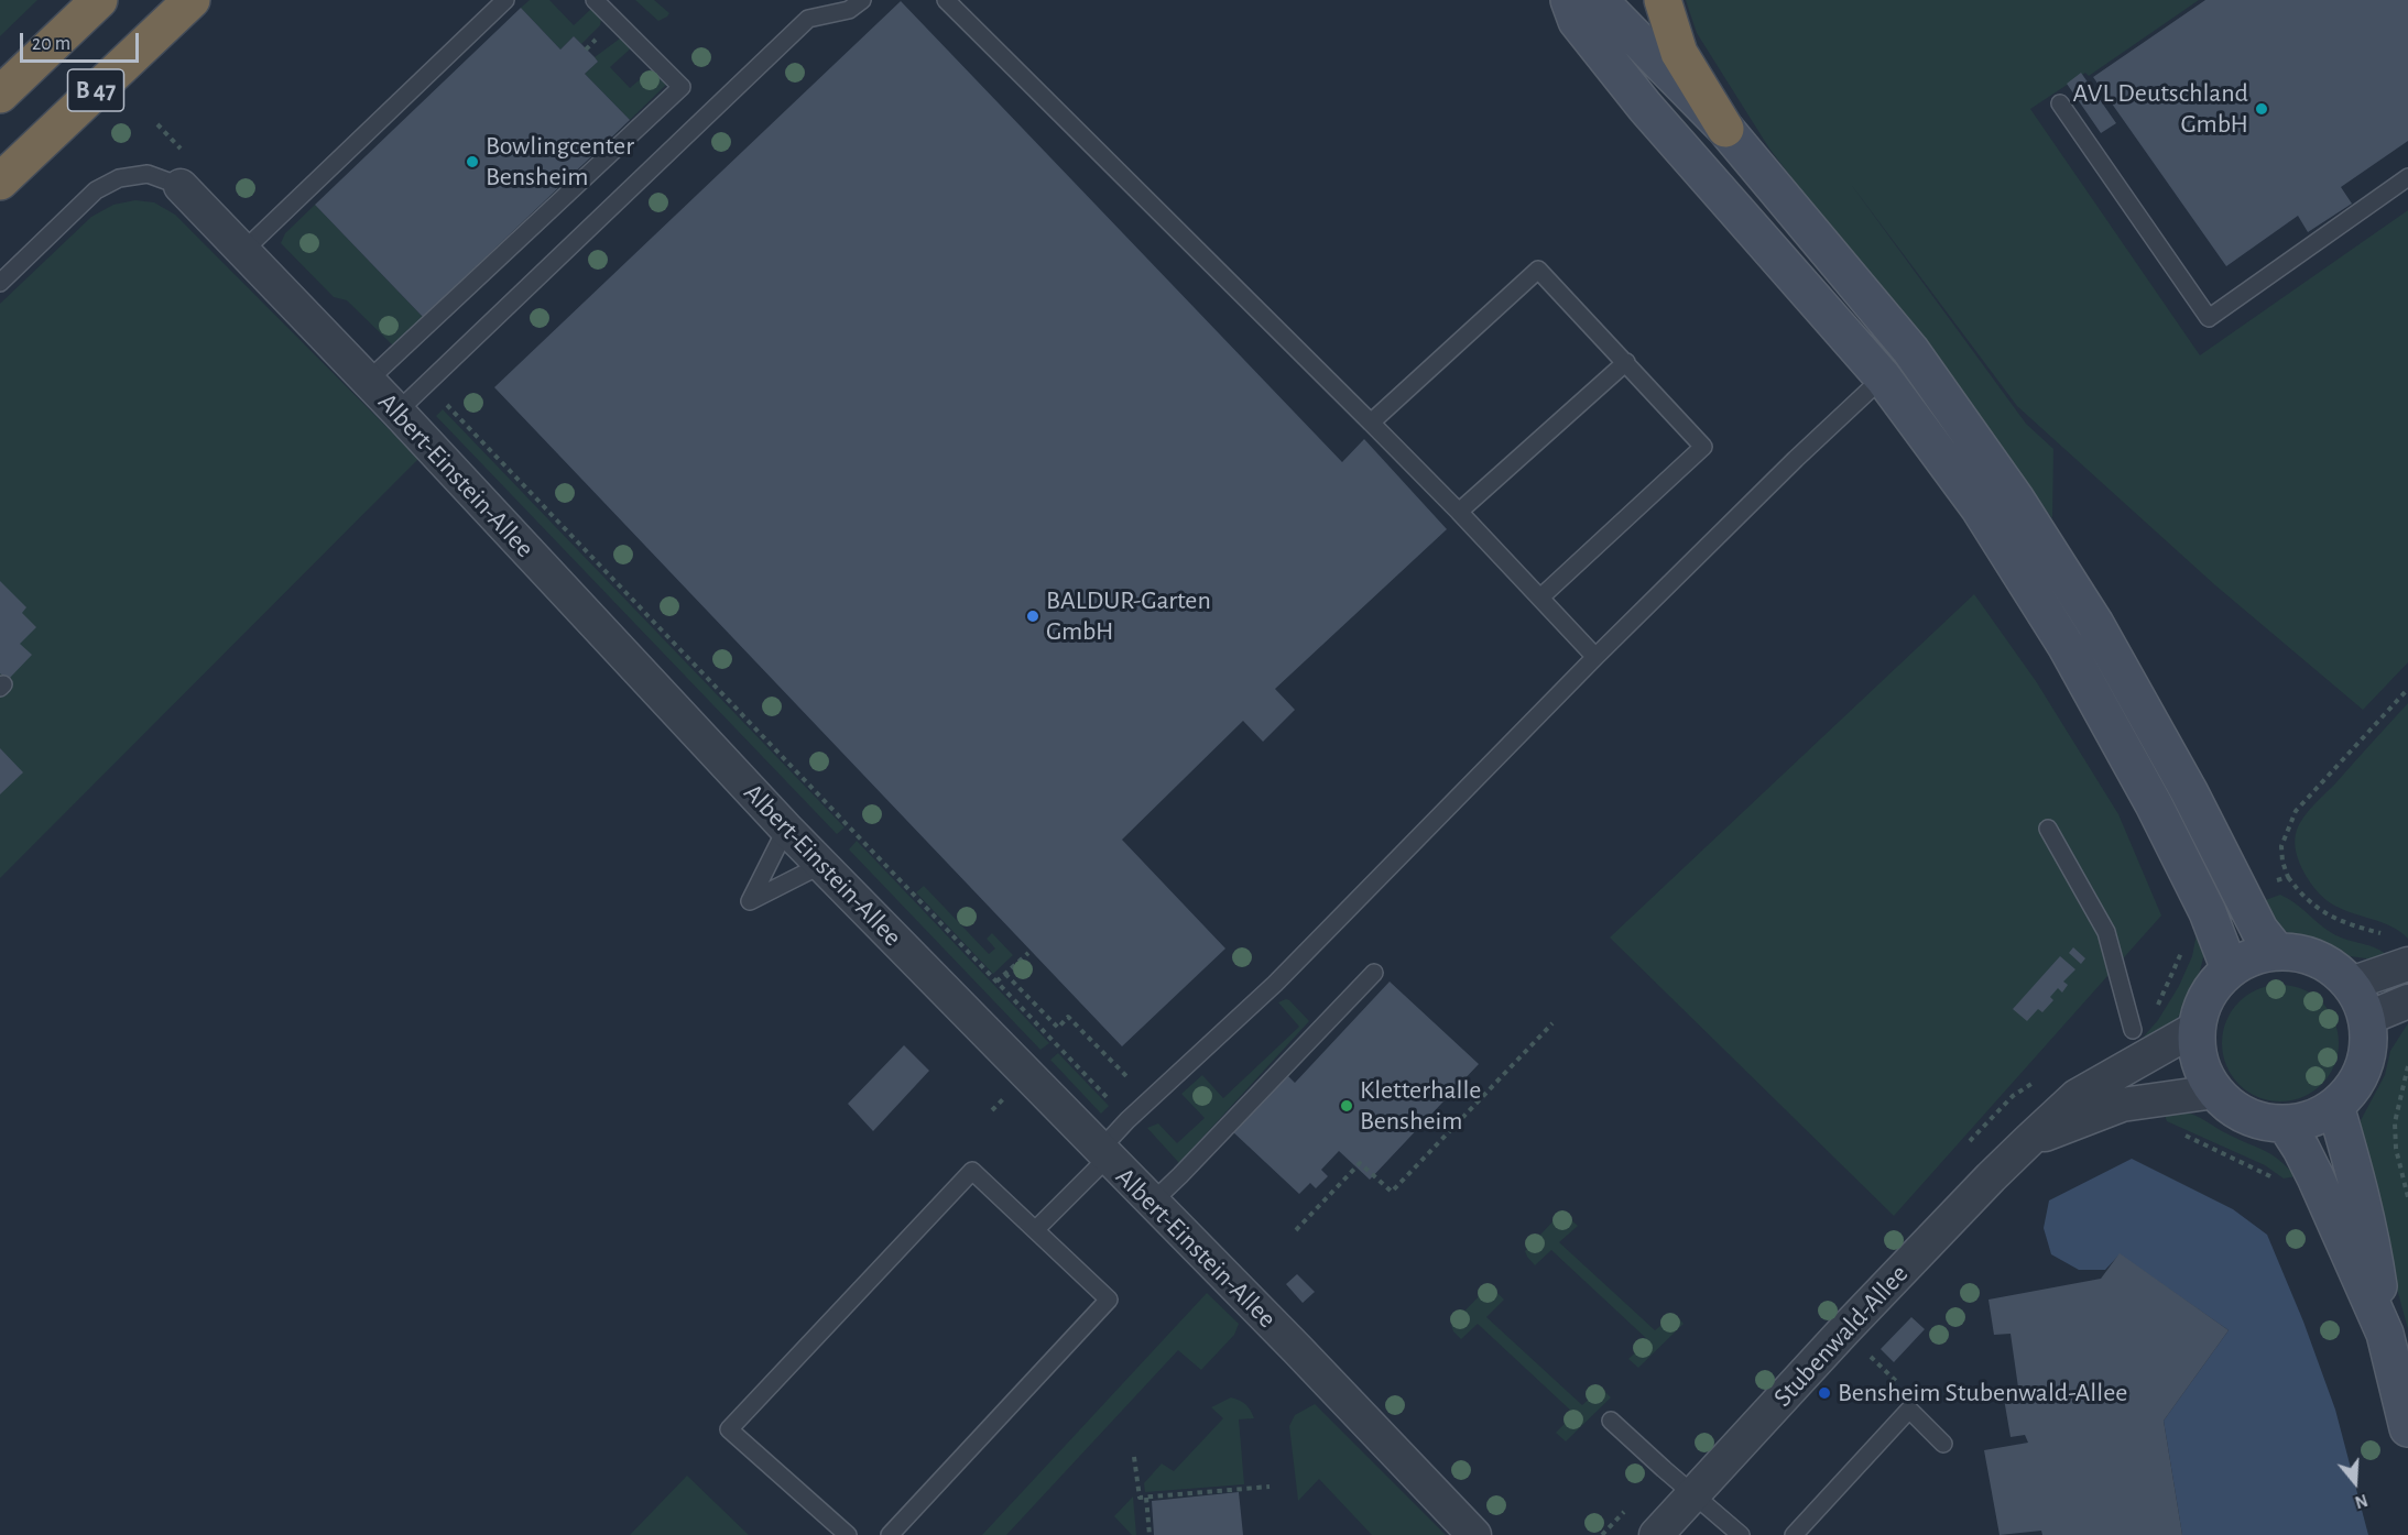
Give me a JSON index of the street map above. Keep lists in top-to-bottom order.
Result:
{
  "streets": {
    "highway": ["B 47"],
    "street": ["Albert-Einstein-Allee", "Stubenwald-Allee"]
  },
  "places": [
    "AVL Deutschland GmbH",
    "Bowlingcenter Bensheim",
    "BALDUR-Garten GmbH",
    "Kletterhalle Bensheim",
    "Bensheim Stubenwald-Allee"
  ],
  "scale_bar": "20 m",
  "north": "bottom"
}
